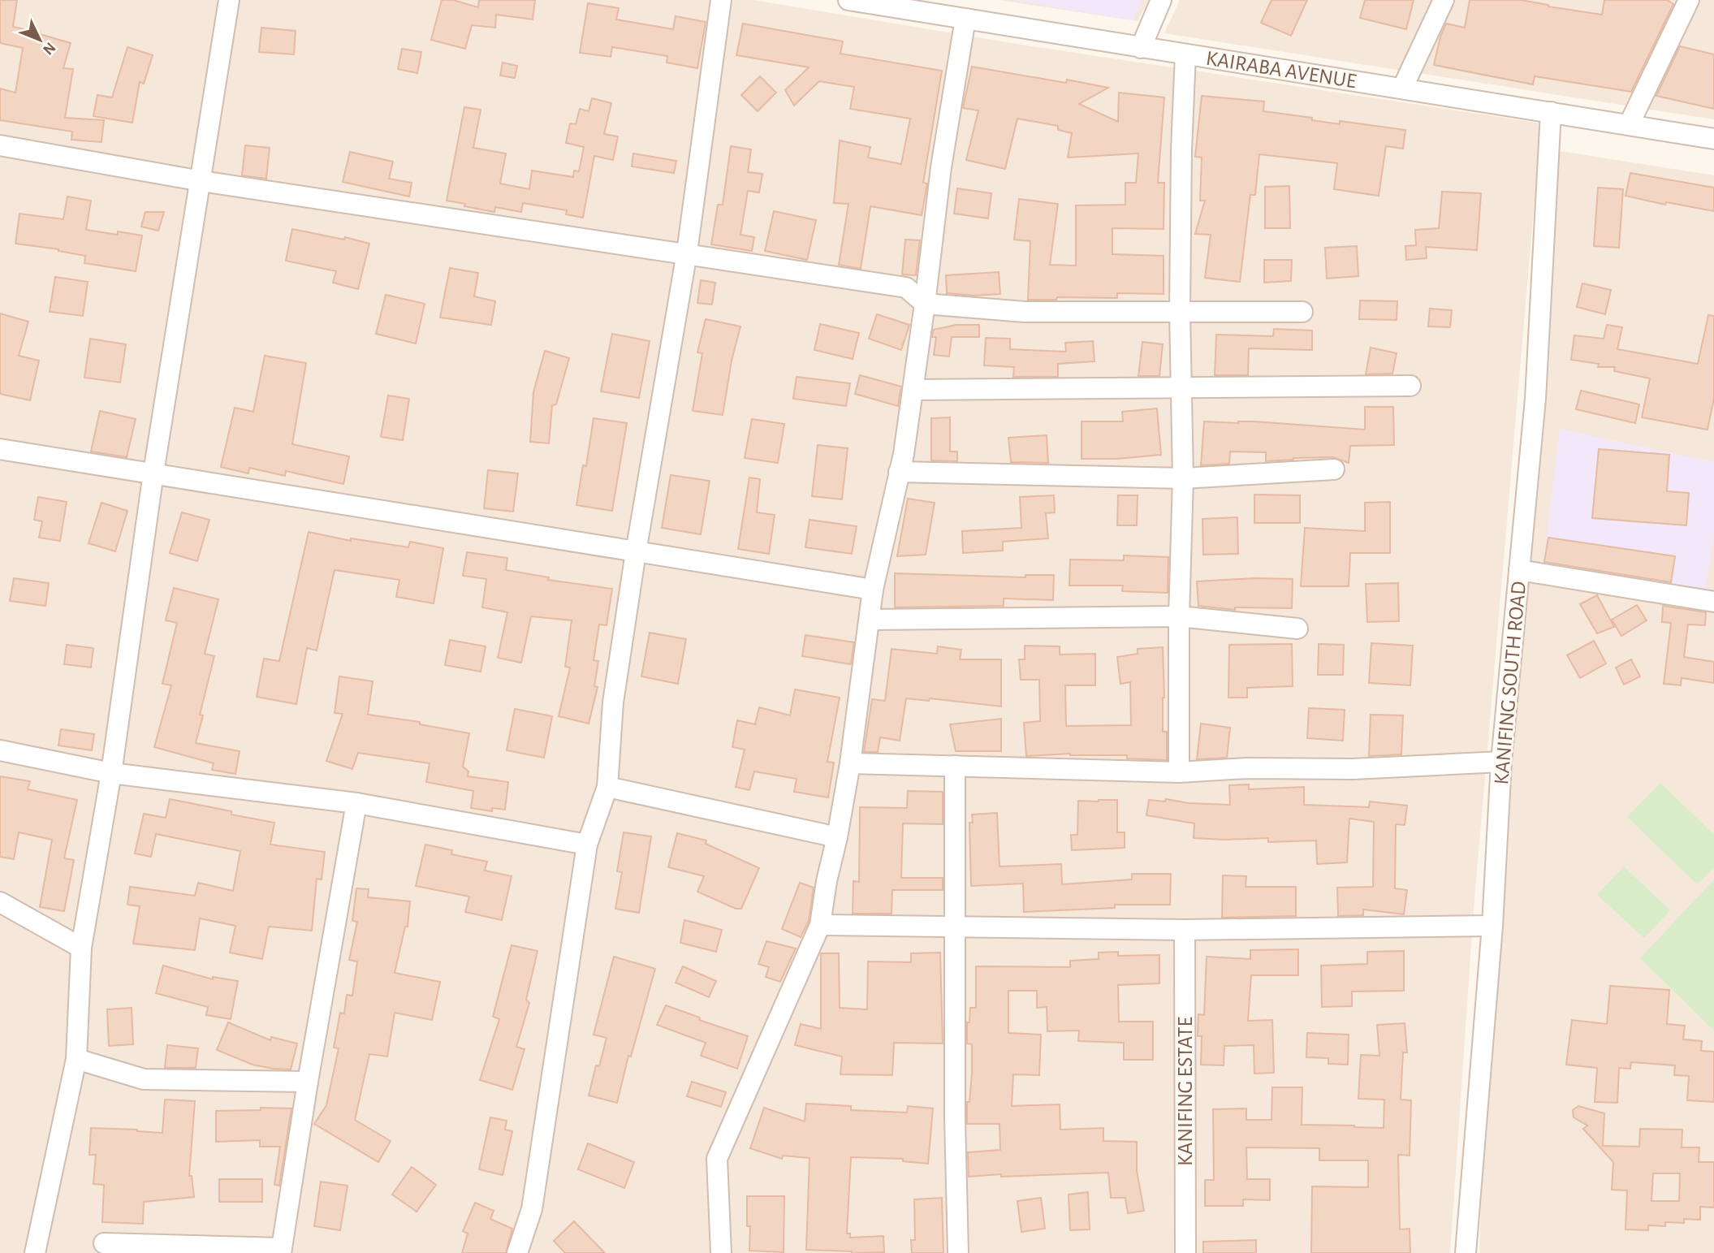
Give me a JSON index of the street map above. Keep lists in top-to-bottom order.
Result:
{
  "streets": {
    "street": ["KAIRABA AVENUE", "KANIFING SOUTH ROAD", "KANIFING ESTATE"]
  },
  "crossings": [
    ["KAIRABA AVENUE", "KANIFING SOUTH ROAD"]
  ],
  "north": "bottom right"
}
